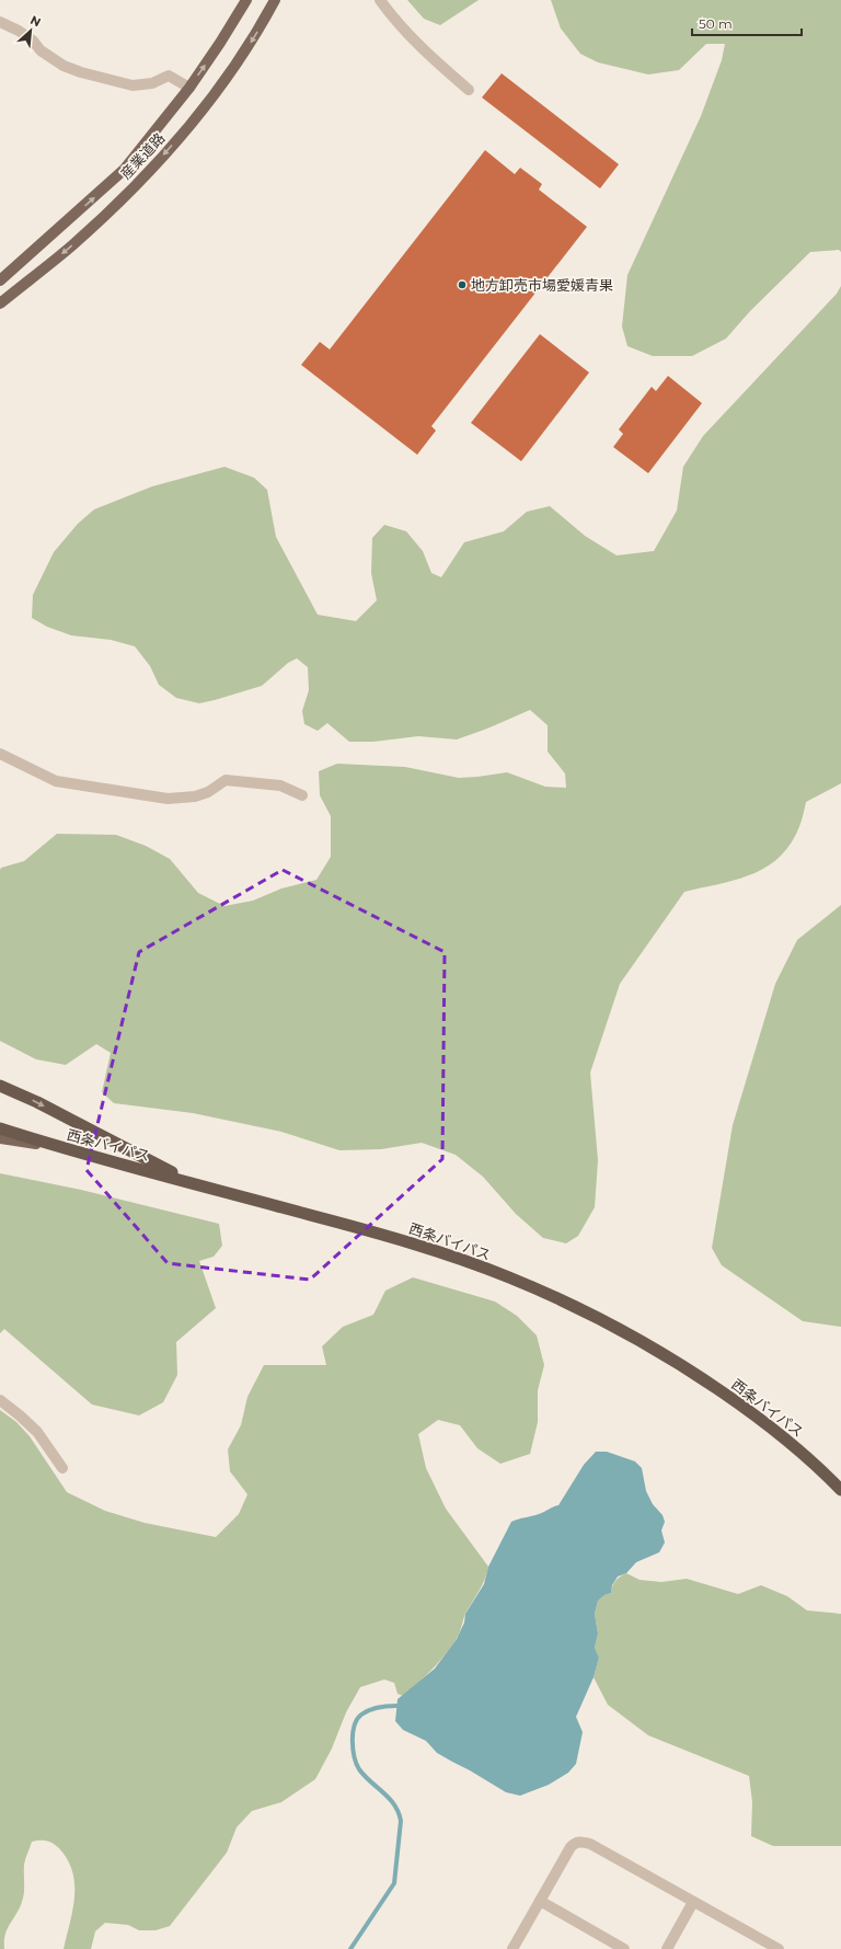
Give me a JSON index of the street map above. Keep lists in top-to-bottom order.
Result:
{
  "streets": {
    "highway": ["西条バイパス"],
    "main road": ["産業道路"]
  },
  "places": ["地方卸売市場愛媛青果"],
  "scale_bar": "50 m",
  "north": "top right"
}
